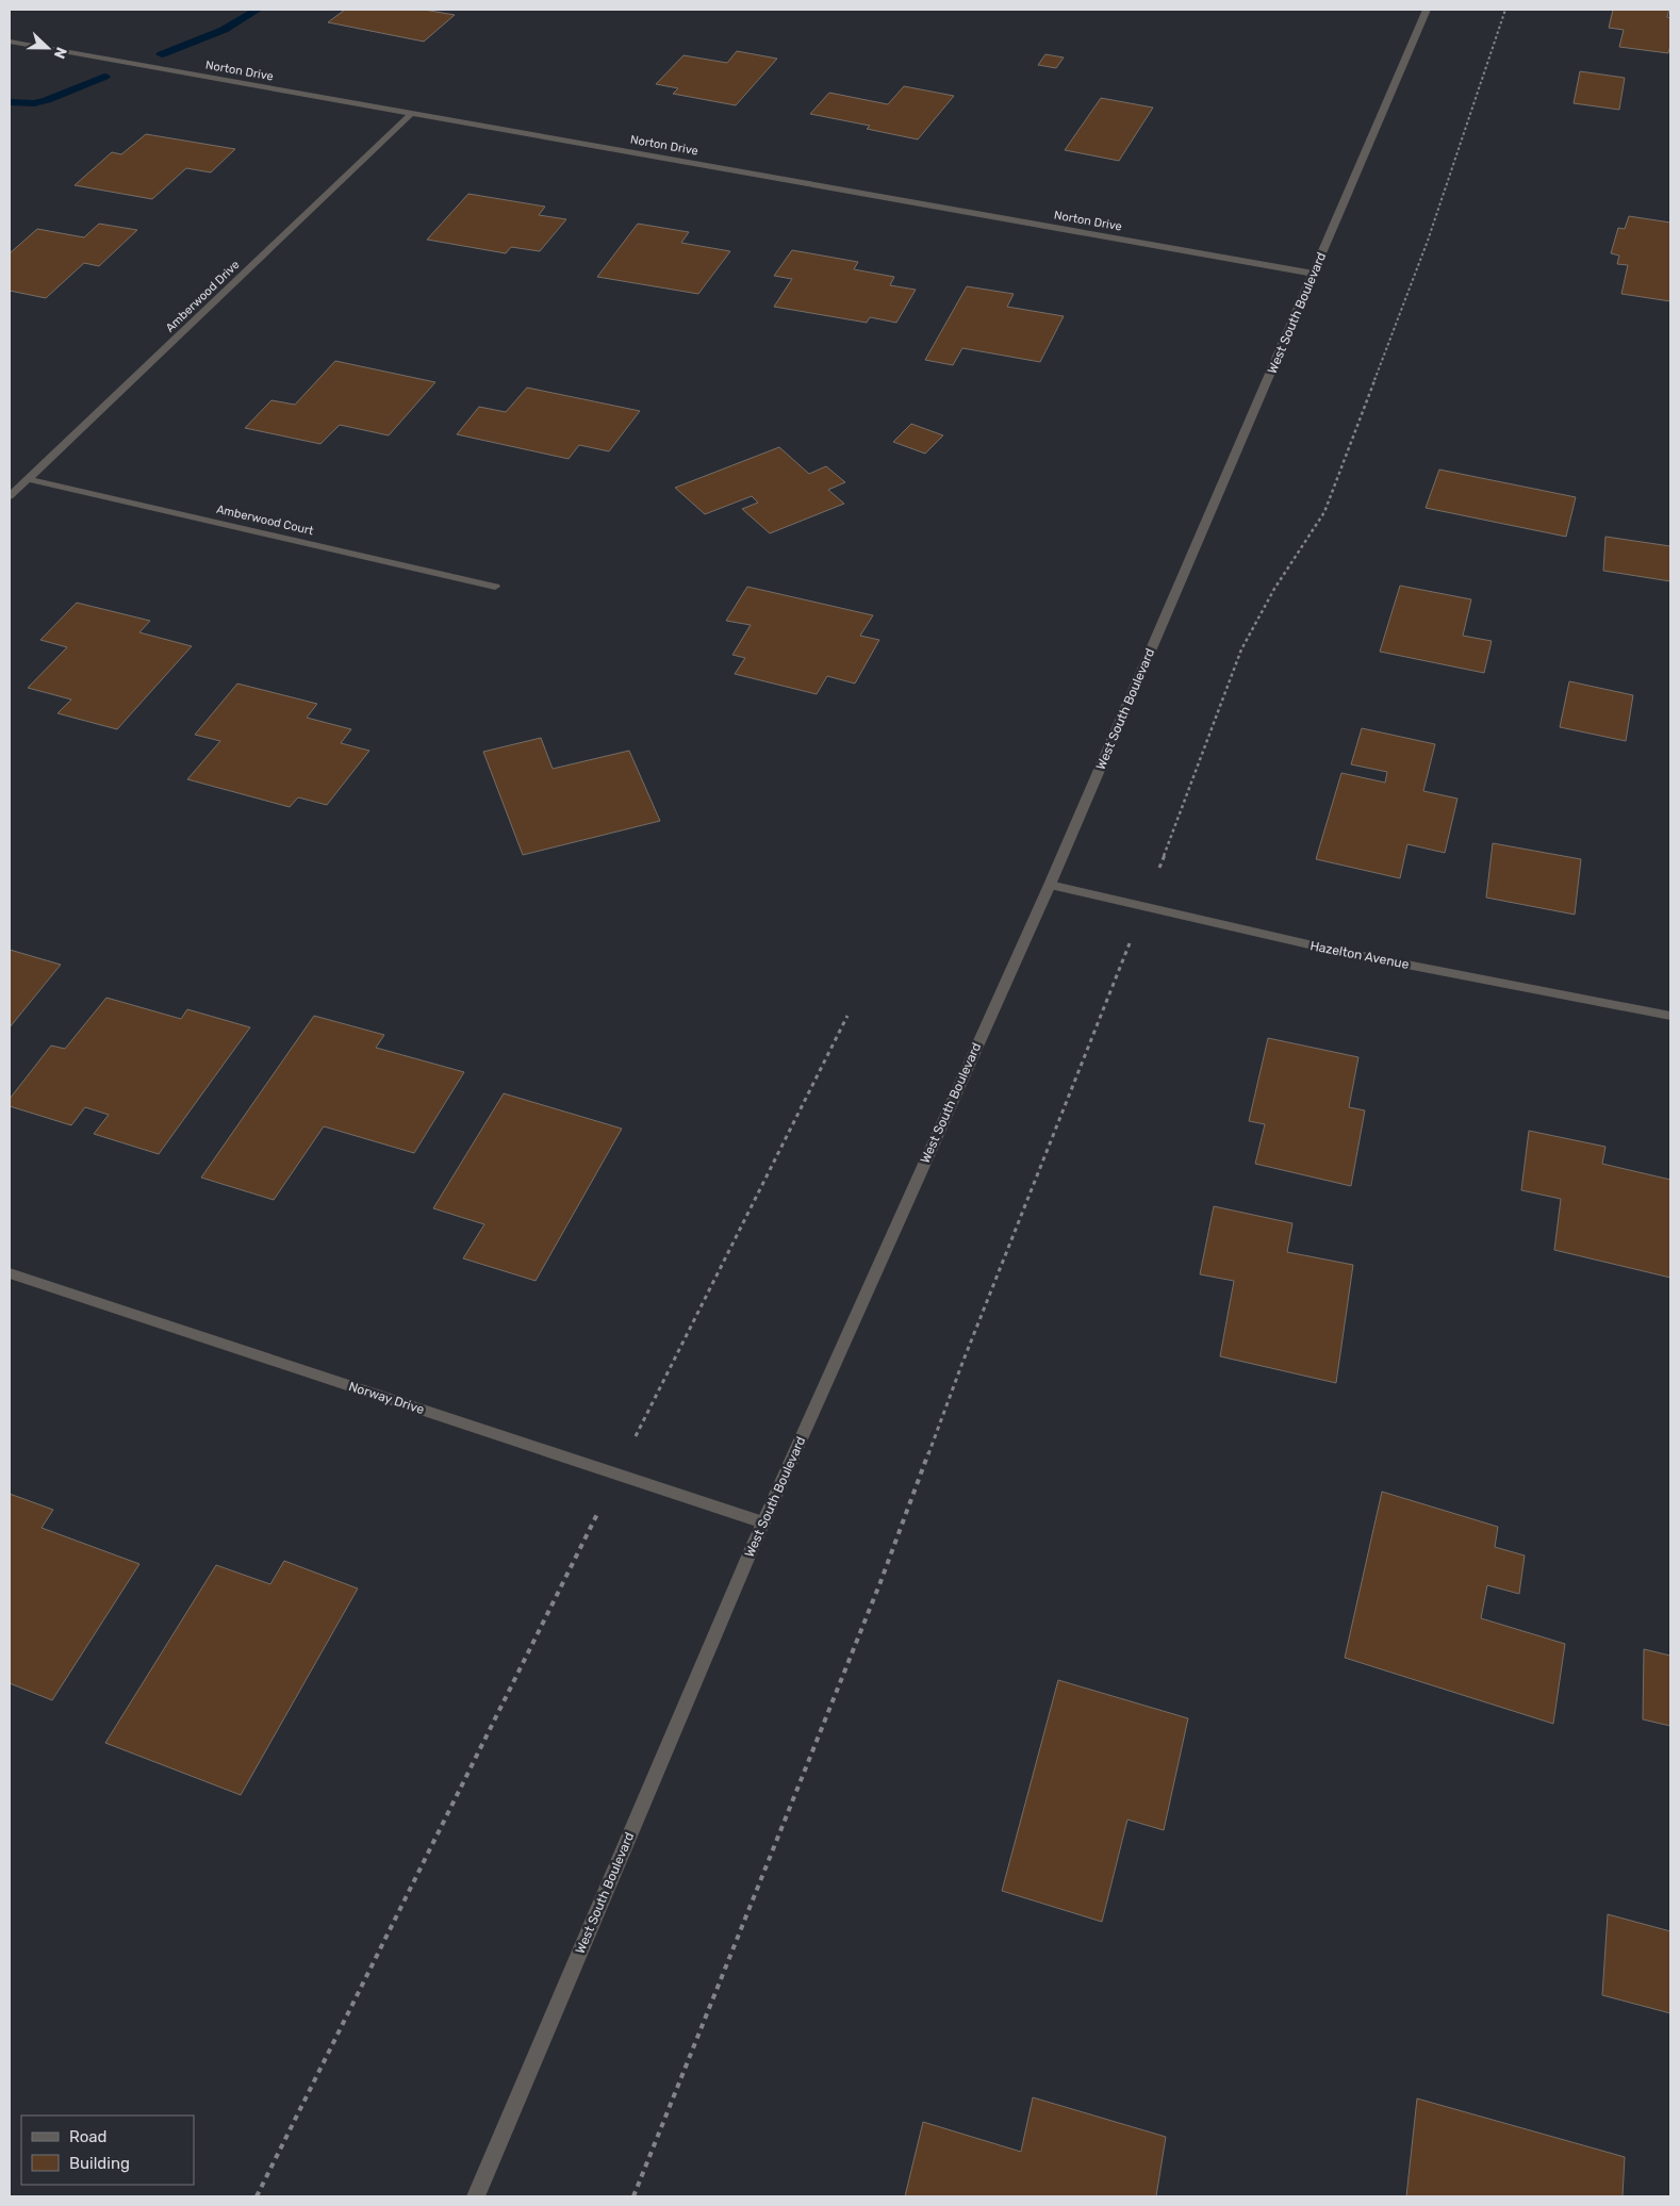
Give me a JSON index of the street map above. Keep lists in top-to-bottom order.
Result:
{
  "streets": {
    "street": [
      "Norton Drive",
      "Amberwood Drive",
      "West South Boulevard",
      "Amberwood Court",
      "Hazelton Avenue",
      "Norway Drive"
    ]
  },
  "crossings": [
    ["Norton Drive", "Amberwood Drive"],
    ["Norton Drive", "West South Boulevard"],
    ["Amberwood Drive", "Amberwood Court"],
    ["West South Boulevard", "Hazelton Avenue"],
    ["West South Boulevard", "Norway Drive"]
  ],
  "legend": ["Road", "Building"],
  "north": "right"
}
